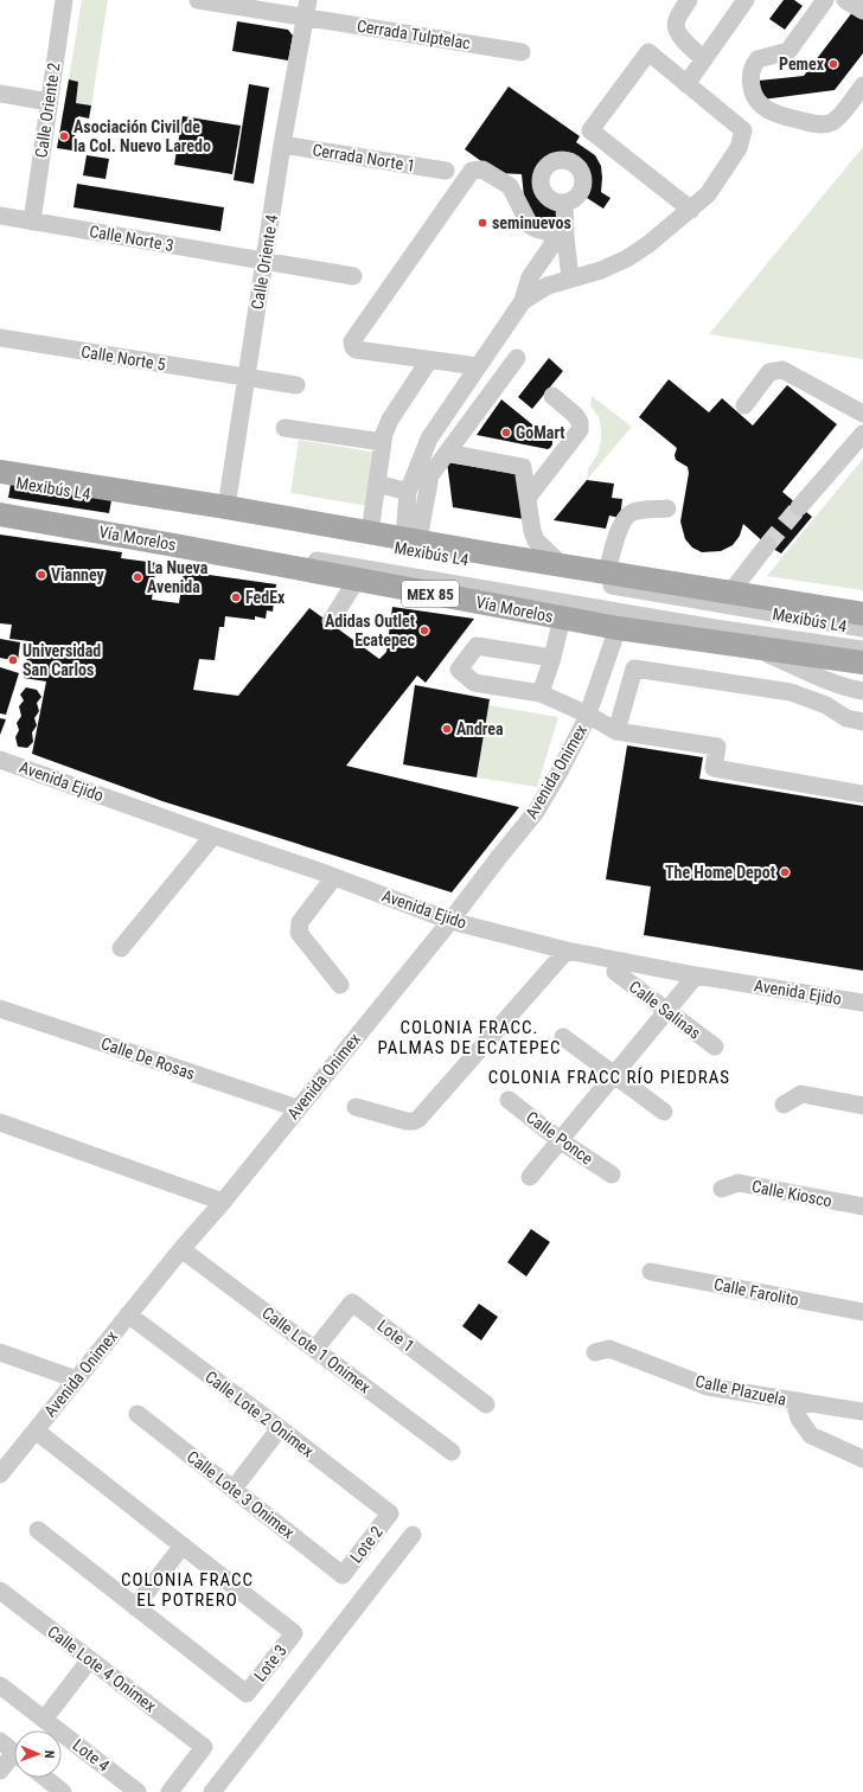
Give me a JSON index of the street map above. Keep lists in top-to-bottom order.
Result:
{
  "streets": {
    "main road": ["Vía Morelos", "MEX 85"],
    "street": [
      "Cerrada Tulptelac",
      "Calle Oriente 2",
      "Cerrada Norte 1",
      "Calle Norte 3",
      "Calle Oriente 4",
      "Calle Norte 5",
      "Mexibús L4",
      "Avenida Onimex",
      "Avenida Ejido",
      "Calle Salinas",
      "Calle De Rosas",
      "Calle Ponce",
      "Calle Kiosco",
      "Calle Farolito",
      "Lote 1",
      "Calle Lote 1 Onimex",
      "Calle Plazuela",
      "Calle Lote 2 Onimex",
      "Calle Lote 3 Onimex",
      "Lote 2",
      "Lote 3",
      "Calle Lote 4 Onimex",
      "Lote 4"
    ]
  },
  "crossings": [
    ["Cerrada Tulptelac", "Calle Oriente 4"],
    ["Calle Oriente 2", "Calle Norte 3"],
    ["Cerrada Norte 1", "Calle Oriente 4"],
    ["Calle Norte 3", "Calle Oriente 4"],
    ["Calle Oriente 4", "Calle Norte 5"],
    ["Vía Morelos", "Avenida Onimex"],
    ["Avenida Onimex", "Avenida Ejido"],
    ["Avenida Onimex", "Calle De Rosas"],
    ["Avenida Onimex", "Calle Lote 1 Onimex"],
    ["Avenida Onimex", "Calle Lote 2 Onimex"],
    ["Avenida Onimex", "Lote 3"],
    ["Lote 1", "Calle Lote 1 Onimex"],
    ["Calle Lote 2 Onimex", "Lote 2"],
    ["Calle Lote 3 Onimex", "Lote 2"]
  ],
  "districts": ["COLONIA FRACC. PALMAS DE ECATEPEC", "COLONIA FRACC RÍO PIEDRAS", "COLONIA FRACC EL POTRERO"],
  "places": [
    "Pemex",
    "Asociación Civil de la Col. Nuevo Laredo",
    "seminuevos",
    "GoMart",
    "Vianney",
    "La Nueva Avenida",
    "FedEx",
    "Adidas Outlet Ecatepec",
    "Universidad San Carlos",
    "Andrea",
    "The Home Depot"
  ],
  "north": "right"
}
